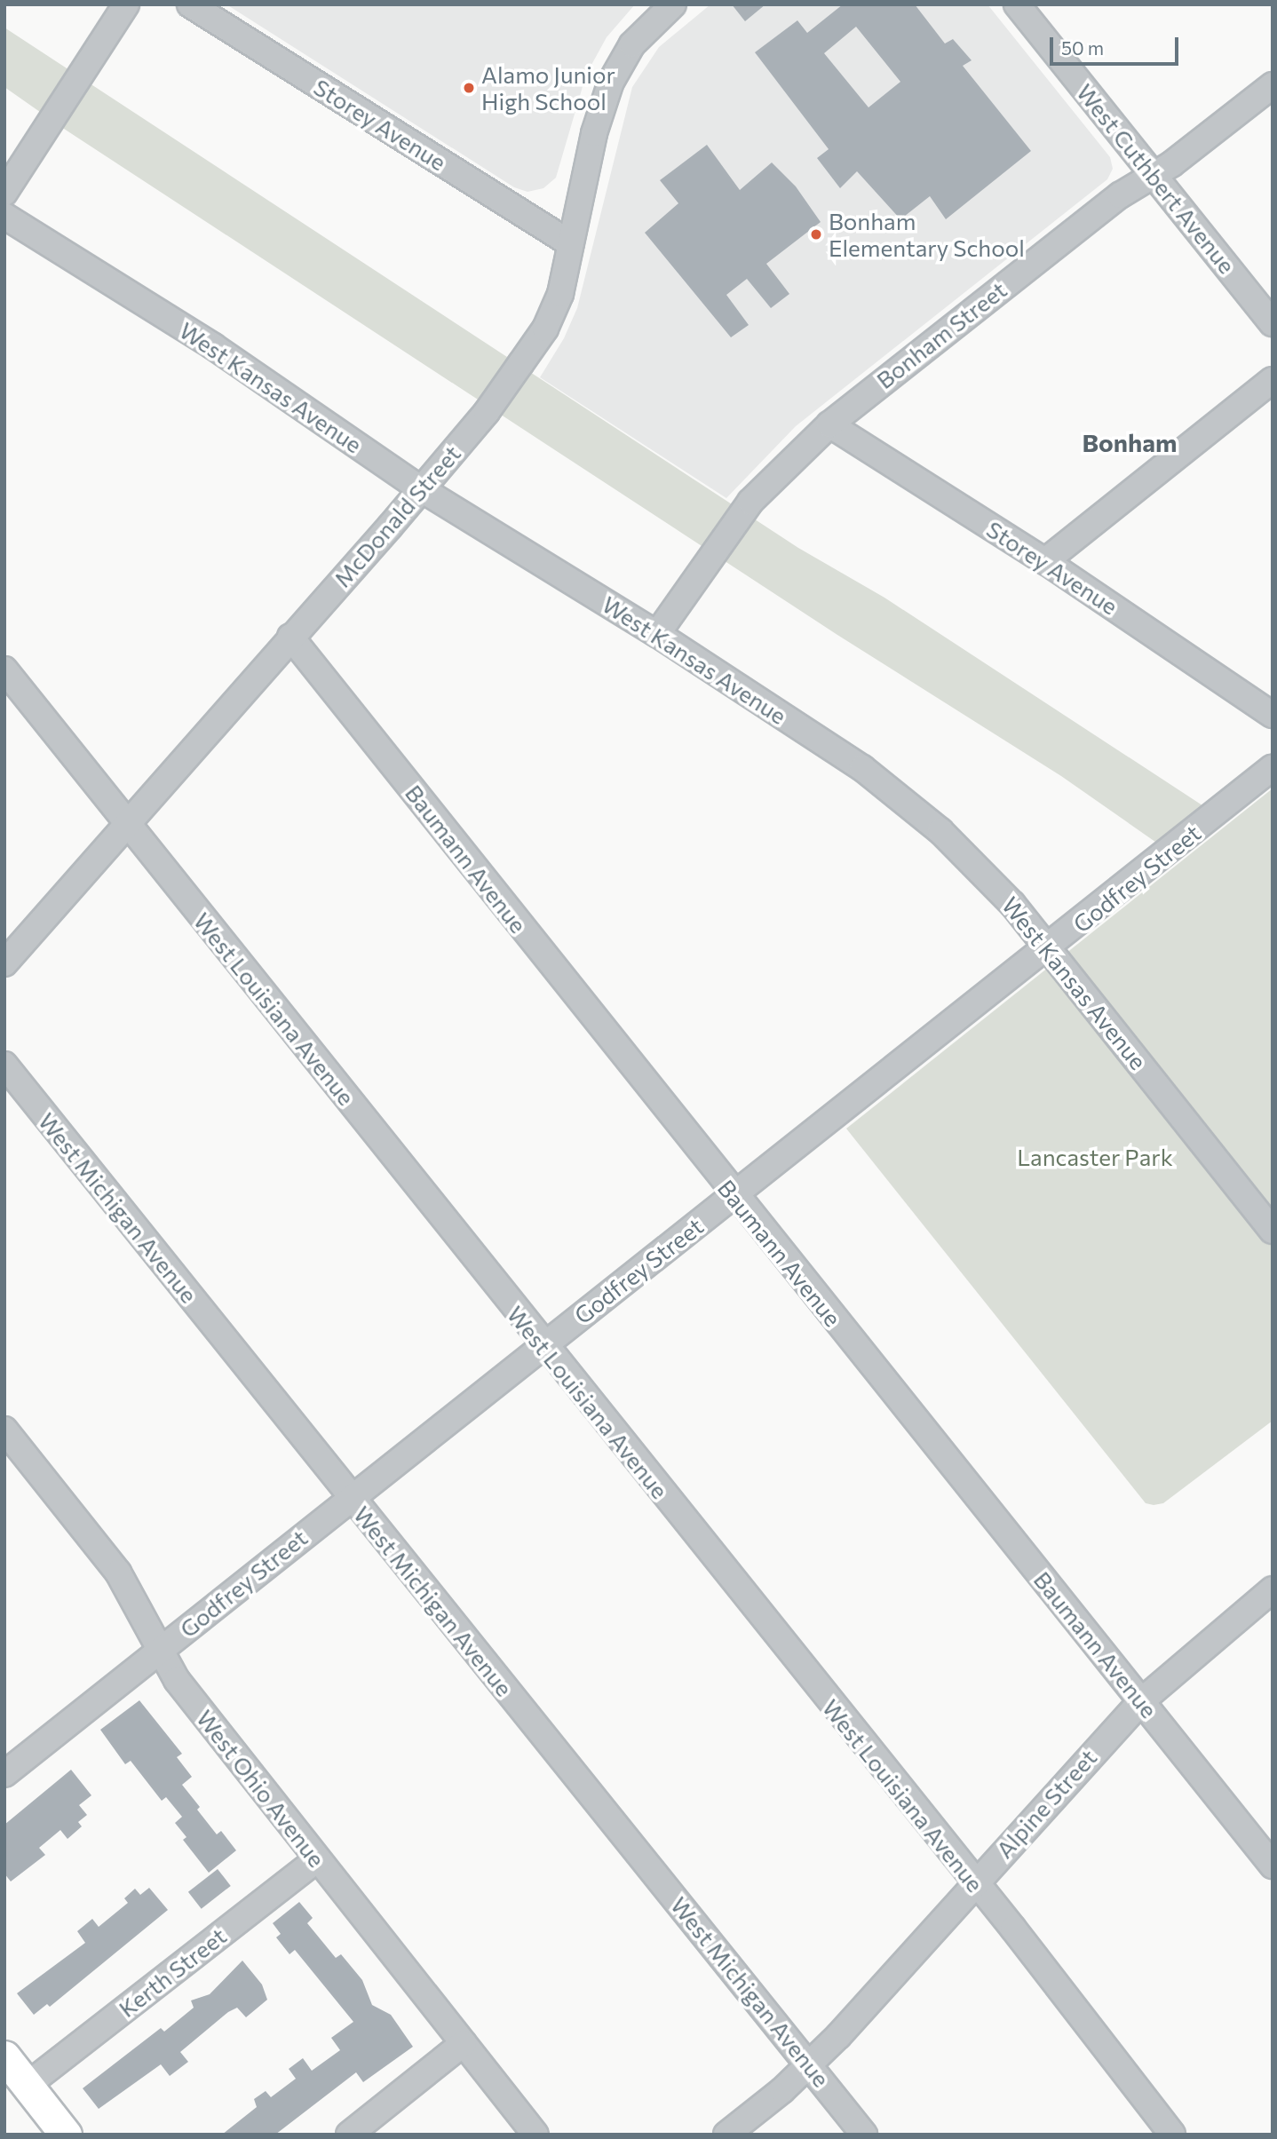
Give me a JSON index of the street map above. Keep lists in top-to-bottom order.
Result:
{
  "streets": {
    "street": [
      "Storey Avenue",
      "West Cuthbert Avenue",
      "Bonham Street",
      "West Kansas Avenue",
      "McDonald Street",
      "Baumann Avenue",
      "Godfrey Street",
      "West Louisiana Avenue",
      "West Michigan Avenue",
      "West Ohio Avenue",
      "Alpine Street",
      "Kerth Street"
    ]
  },
  "crossings": [
    ["Storey Avenue", "Bonham Street"],
    ["Storey Avenue", "McDonald Street"],
    ["West Cuthbert Avenue", "Bonham Street"],
    ["Bonham Street", "West Kansas Avenue"],
    ["West Kansas Avenue", "McDonald Street"],
    ["West Kansas Avenue", "Godfrey Street"],
    ["McDonald Street", "Baumann Avenue"],
    ["McDonald Street", "West Louisiana Avenue"],
    ["Baumann Avenue", "Godfrey Street"],
    ["Baumann Avenue", "Alpine Street"],
    ["Godfrey Street", "West Louisiana Avenue"],
    ["Godfrey Street", "West Michigan Avenue"],
    ["Godfrey Street", "West Ohio Avenue"],
    ["West Louisiana Avenue", "Alpine Street"],
    ["West Michigan Avenue", "Alpine Street"],
    ["West Ohio Avenue", "Kerth Street"]
  ],
  "districts": ["Bonham"],
  "parks": ["Lancaster Park"],
  "places": ["Alamo Junior High School", "Bonham Elementary School"],
  "scale_bar": "50 m"
}
